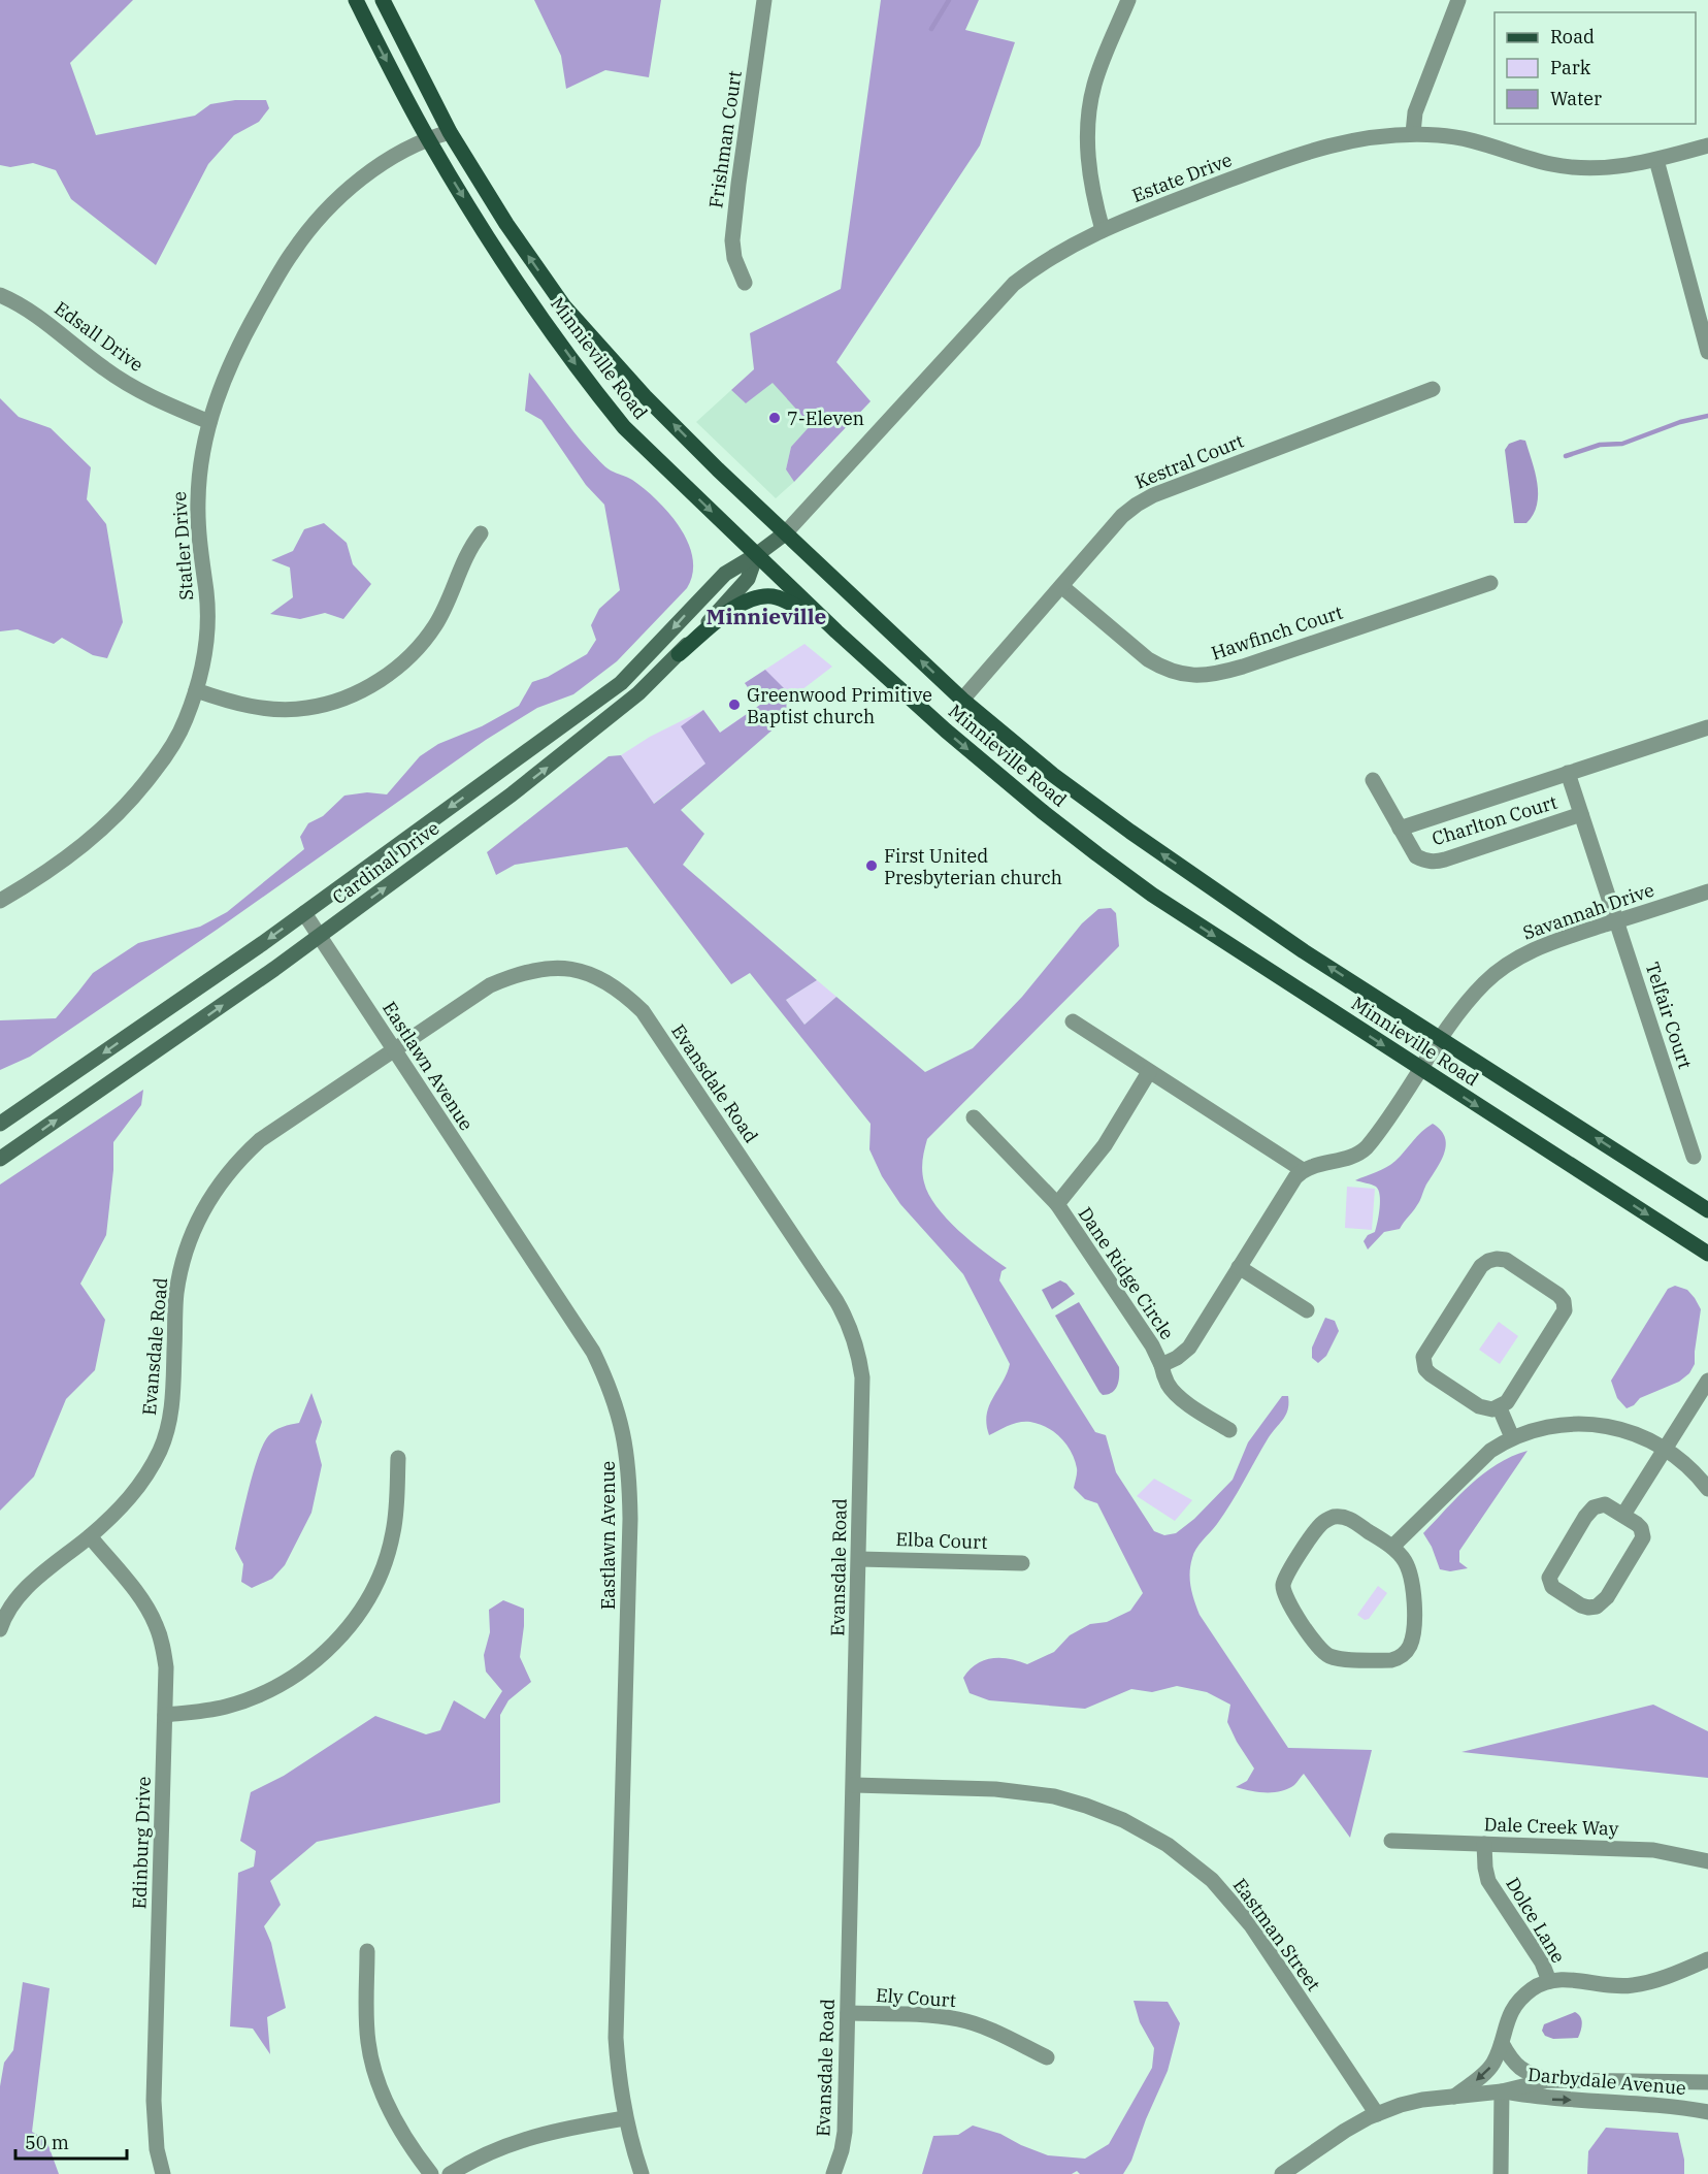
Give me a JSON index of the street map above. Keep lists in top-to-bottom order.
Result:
{
  "streets": {
    "main road": ["Minnieville Road", "Cardinal Drive"],
    "street": [
      "Frishman Court",
      "Estate Drive",
      "Edsall Drive",
      "Kestral Court",
      "Statler Drive",
      "Hawfinch Court",
      "Charlton Court",
      "Savannah Drive",
      "Telfair Court",
      "Eastlawn Avenue",
      "Evansdale Road",
      "Dane Ridge Circle",
      "Elba Court",
      "Dale Creek Way",
      "Edinburg Drive",
      "Dolce Lane",
      "Eastman Street",
      "Ely Court",
      "Darbydale Avenue"
    ]
  },
  "crossings": [
    ["Estate Drive", "Minnieville Road"],
    ["Estate Drive", "Cardinal Drive"],
    ["Edsall Drive", "Statler Drive"],
    ["Minnieville Road", "Kestral Court"],
    ["Minnieville Road", "Statler Drive"],
    ["Minnieville Road", "Cardinal Drive"],
    ["Minnieville Road", "Savannah Drive"],
    ["Kestral Court", "Hawfinch Court"],
    ["Charlton Court", "Savannah Drive"],
    ["Charlton Court", "Telfair Court"],
    ["Cardinal Drive", "Eastlawn Avenue"],
    ["Savannah Drive", "Telfair Court"],
    ["Eastlawn Avenue", "Evansdale Road"],
    ["Evansdale Road", "Elba Court"],
    ["Evansdale Road", "Edinburg Drive"],
    ["Evansdale Road", "Eastman Street"],
    ["Evansdale Road", "Ely Court"],
    ["Dale Creek Way", "Dolce Lane"],
    ["Eastman Street", "Darbydale Avenue"]
  ],
  "districts": ["Minnieville"],
  "places": ["7-Eleven", "Greenwood Primitive Baptist church", "First United Presbyterian church"],
  "legend": ["Road", "Park", "Water"],
  "scale_bar": "50 m"
}
